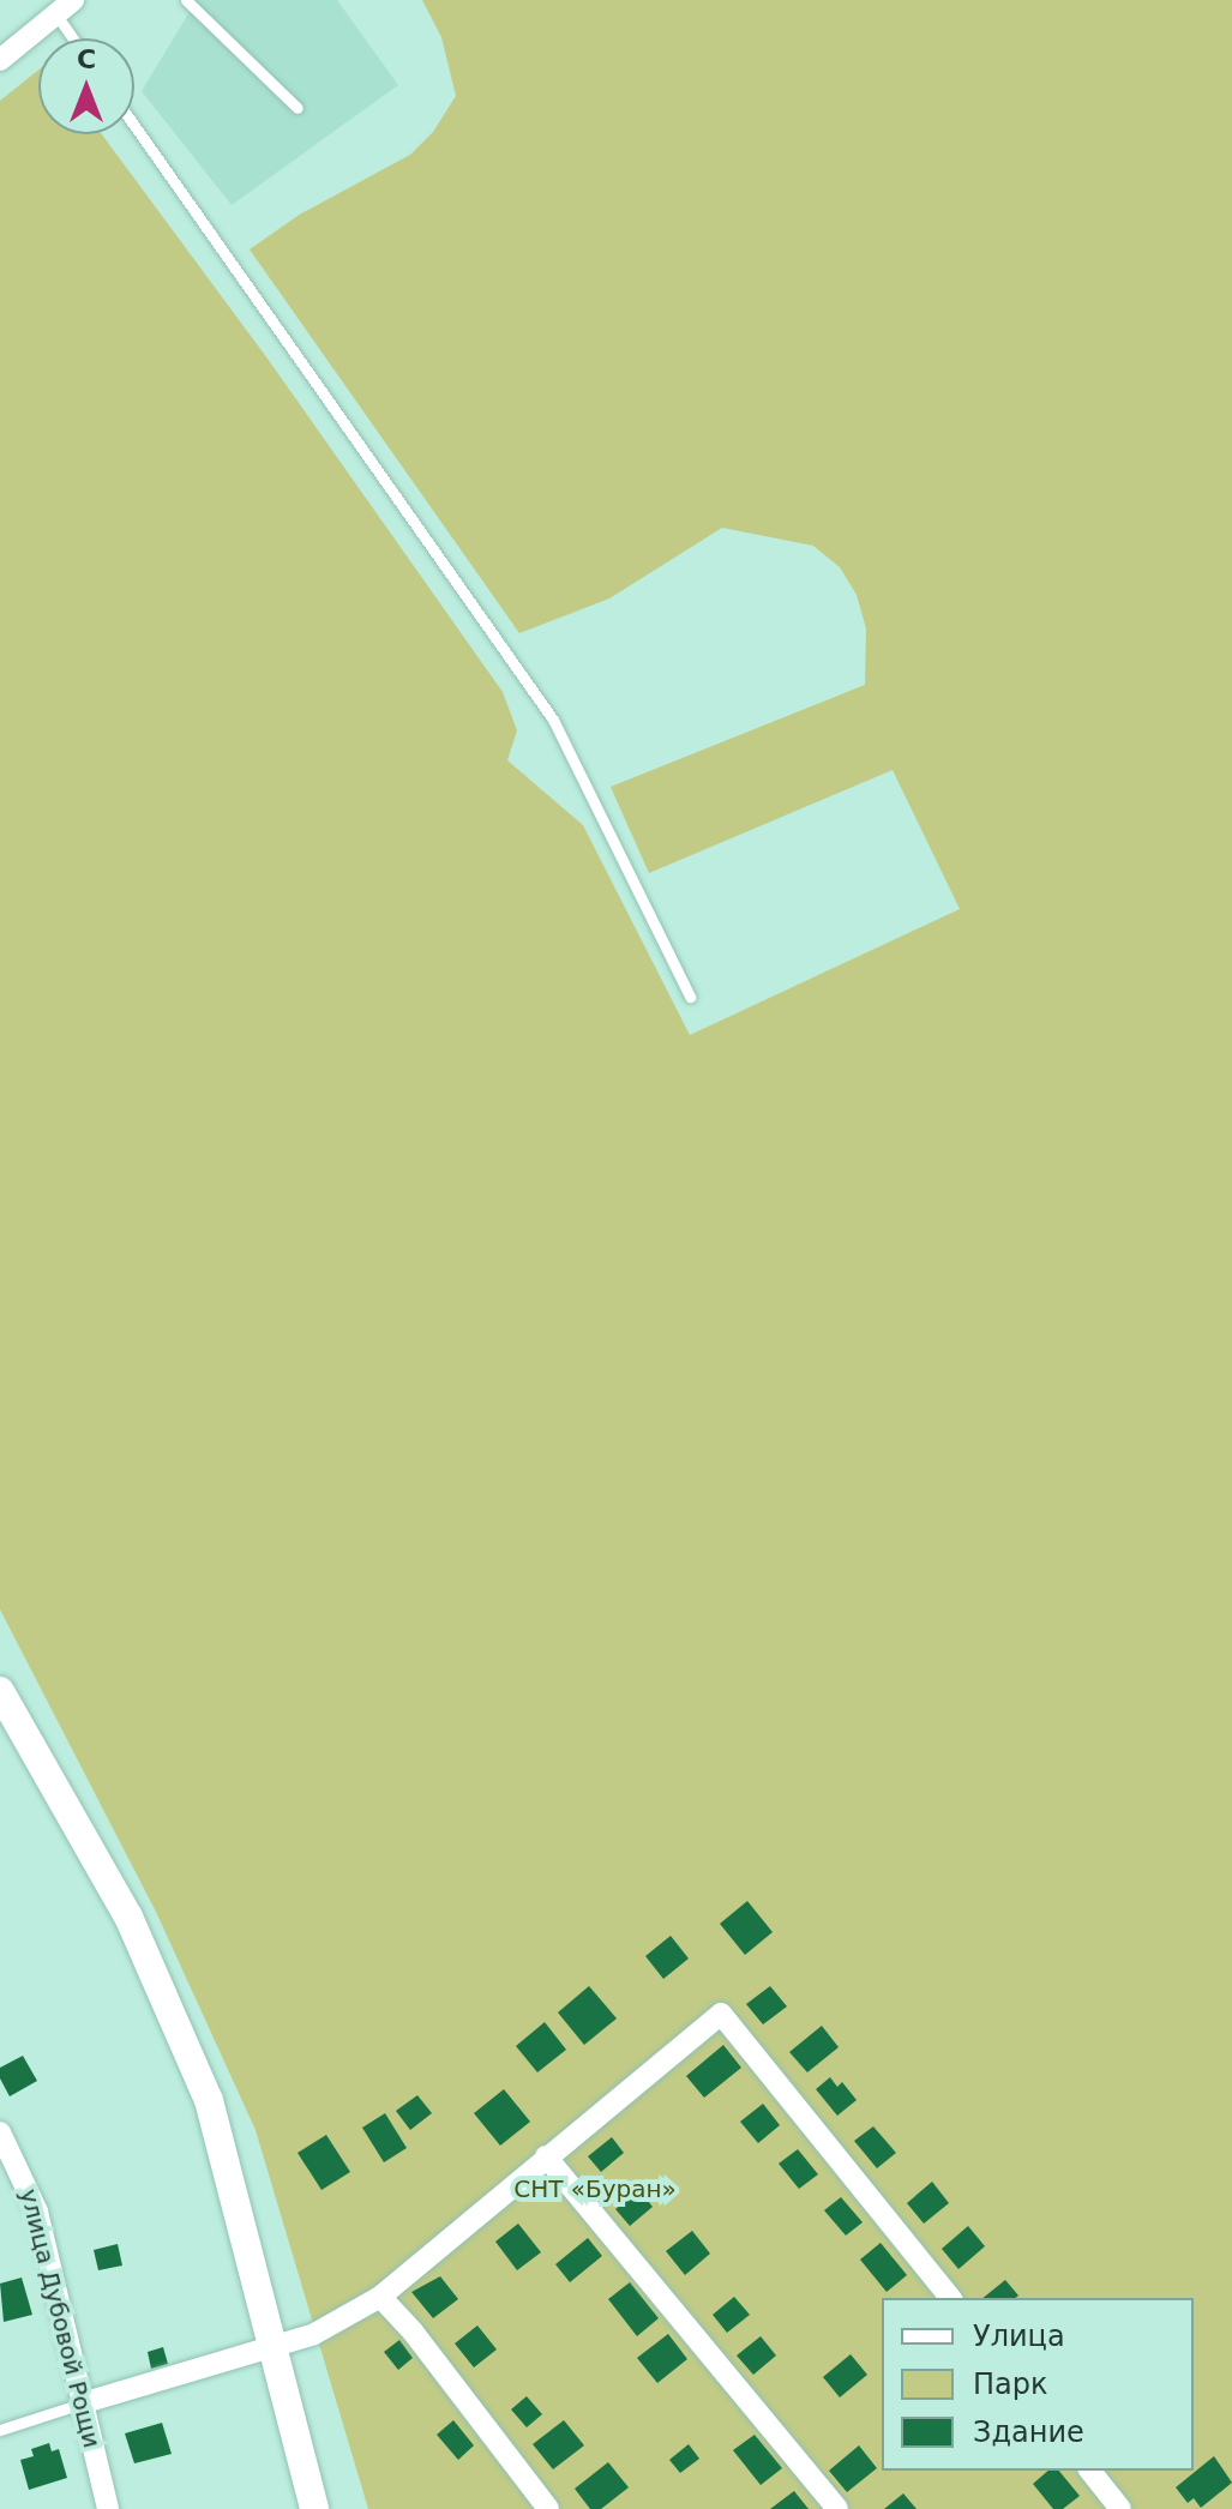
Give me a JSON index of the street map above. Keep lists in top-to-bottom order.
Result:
{
  "streets": {
    "street": ["улица Дубовой Рощи"]
  },
  "parks": ["СНТ «Буран»"],
  "legend": ["Улица", "Парк", "Здание"],
  "north": "top"
}
